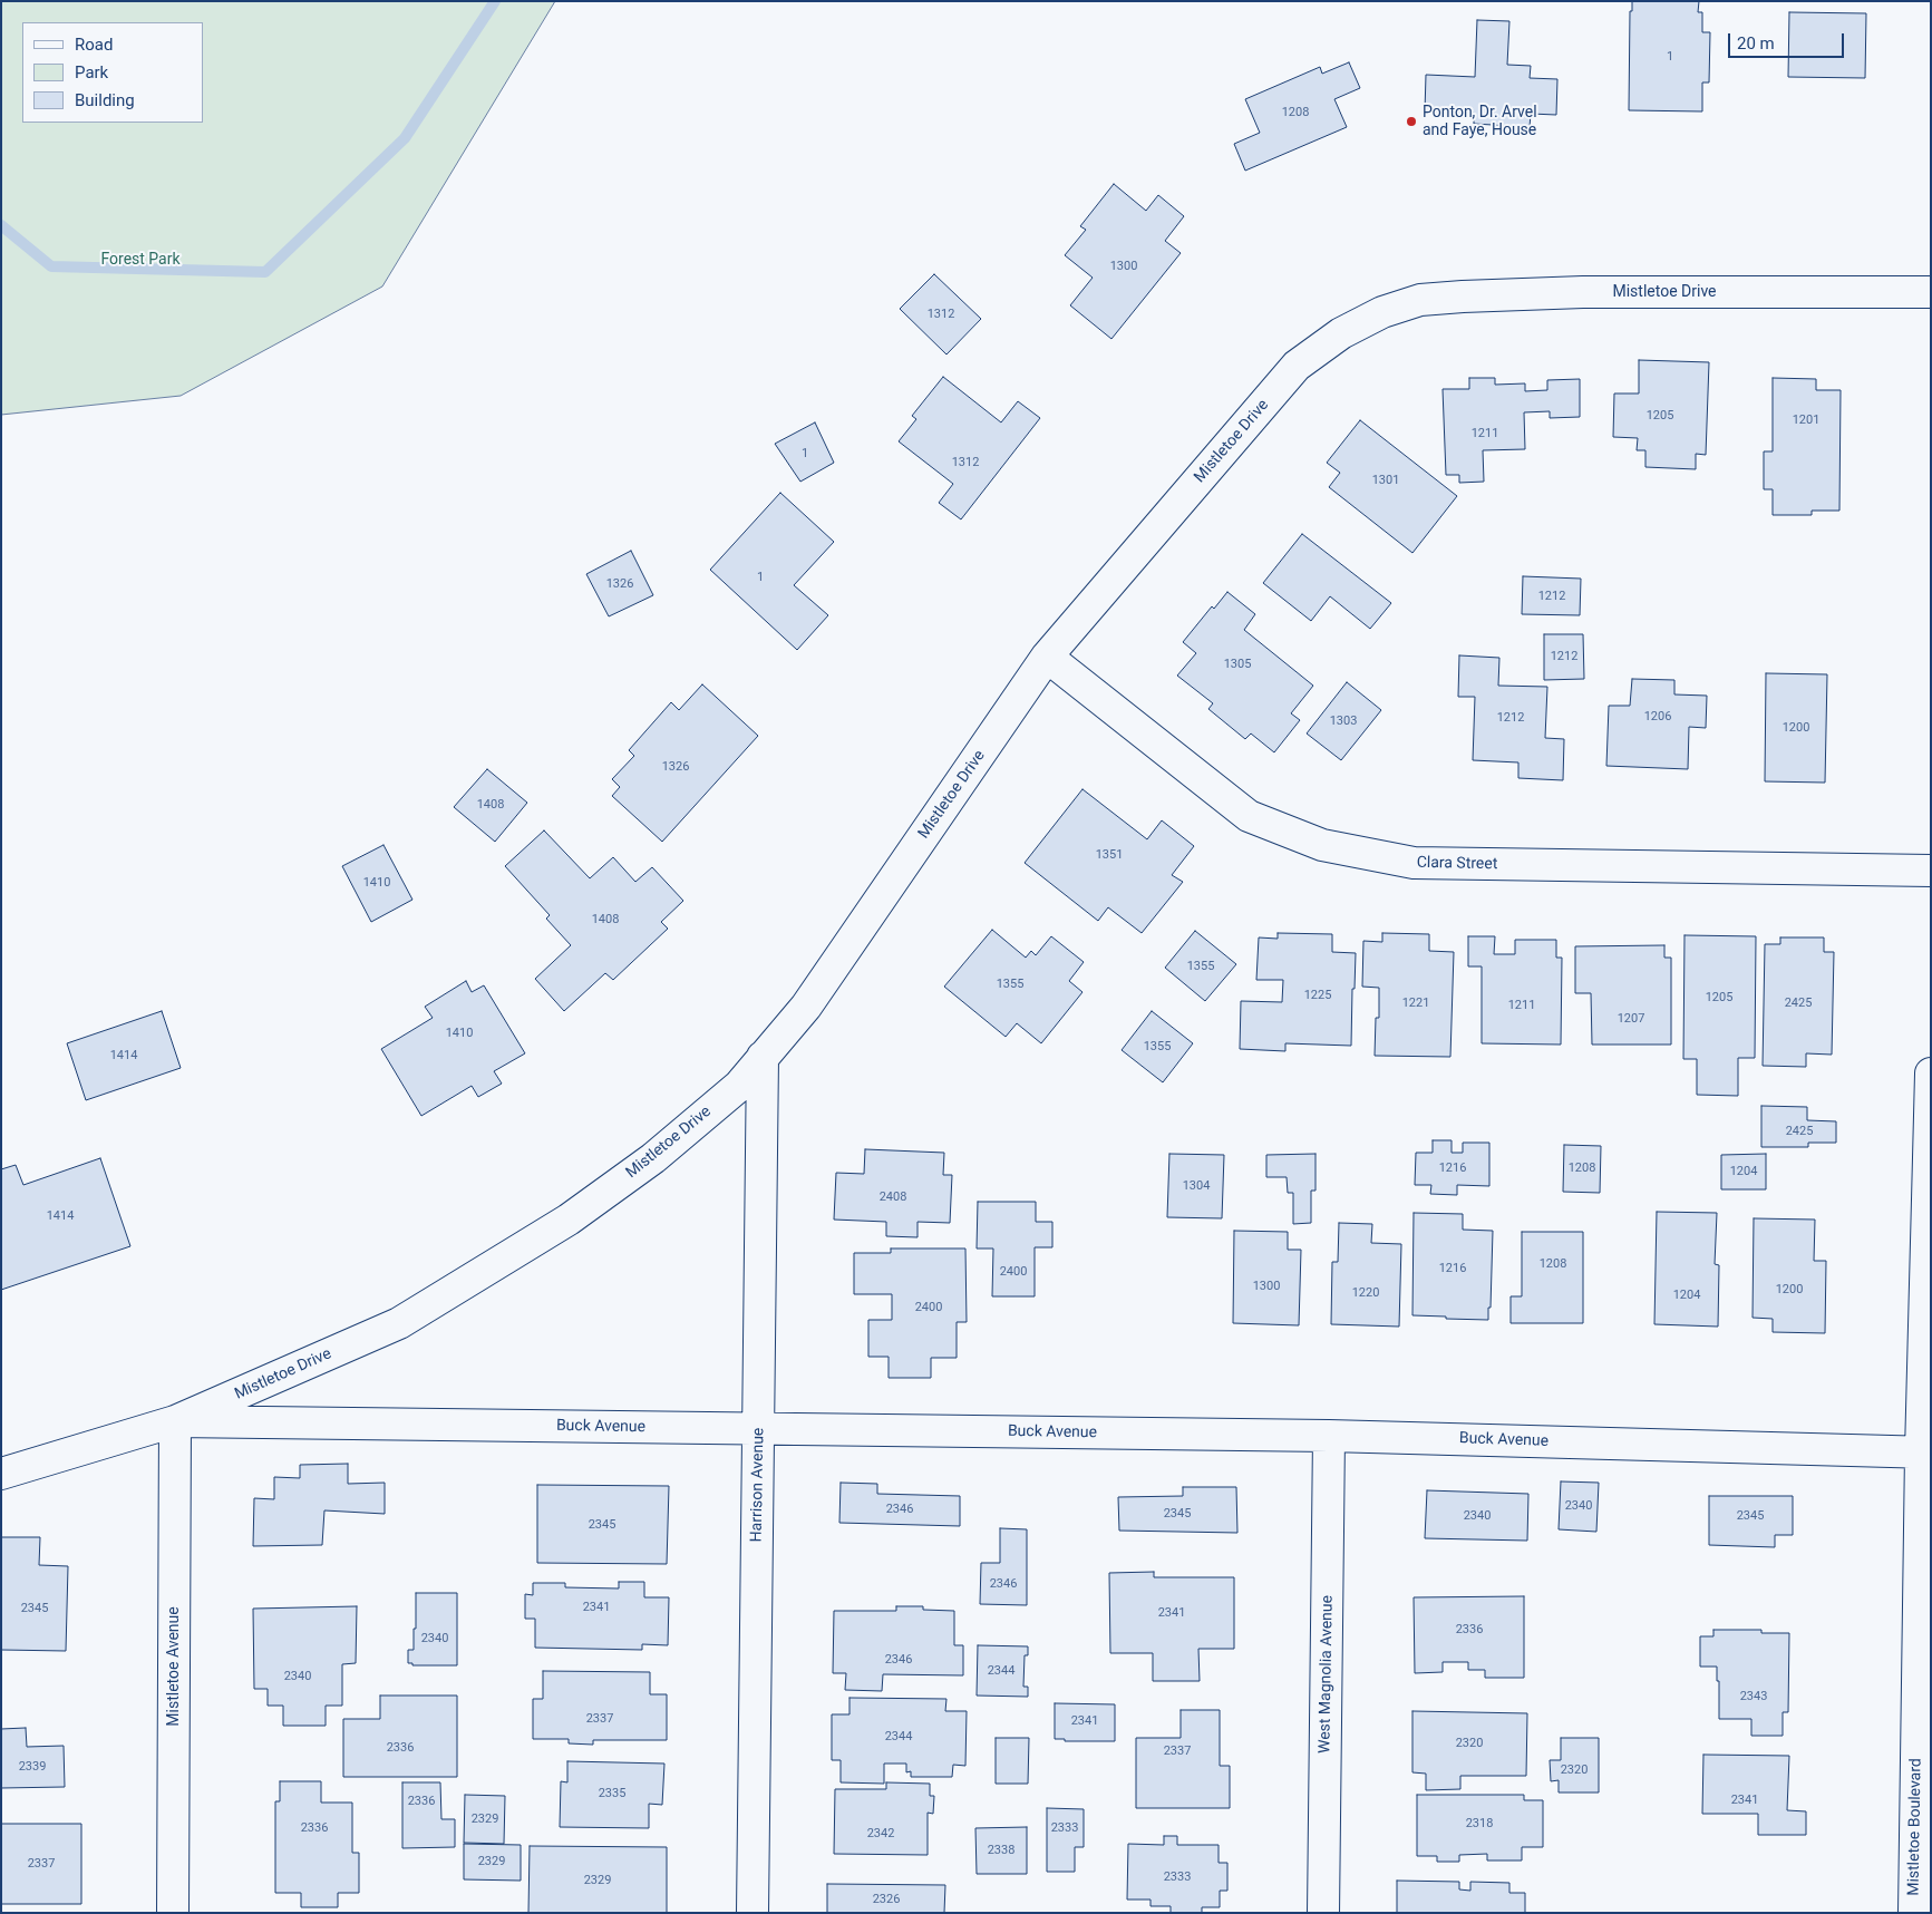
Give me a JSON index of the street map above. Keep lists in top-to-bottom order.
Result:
{
  "streets": {
    "street": [
      "Mistletoe Drive",
      "Clara Street",
      "Buck Avenue",
      "Harrison Avenue",
      "Mistletoe Avenue",
      "West Magnolia Avenue",
      "Mistletoe Boulevard"
    ]
  },
  "crossings": [
    ["Mistletoe Drive", "Clara Street"],
    ["Mistletoe Drive", "Buck Avenue"],
    ["Mistletoe Drive", "Harrison Avenue"],
    ["Mistletoe Drive", "Mistletoe Avenue"],
    ["Buck Avenue", "Harrison Avenue"],
    ["Buck Avenue", "Mistletoe Avenue"],
    ["Buck Avenue", "West Magnolia Avenue"],
    ["Buck Avenue", "Mistletoe Boulevard"]
  ],
  "parks": ["Forest Park"],
  "places": ["Ponton, Dr. Arvel and Faye, House"],
  "house_numbers": [
    "1",
    "1208",
    "1300",
    "1312",
    "1205",
    "1201",
    "1211",
    "1",
    "1312",
    "1301",
    "1",
    "1326",
    "1212",
    "1212",
    "1305",
    "1206",
    "1212",
    "1303",
    "1200",
    "1326",
    "1408",
    "1351",
    "1410",
    "1408",
    "1355",
    "1355",
    "1225",
    "1205",
    "1221",
    "2425",
    "1211",
    "1207",
    "1410",
    "1355",
    "1414",
    "2425",
    "1216",
    "1208",
    "1204",
    "1304",
    "2408",
    "1414",
    "1208",
    "1216",
    "2400",
    "1300",
    "1200",
    "1220",
    "1204",
    "2400",
    "2340",
    "2346",
    "2345",
    "2340",
    "2345",
    "2345",
    "2346",
    "2341",
    "2345",
    "2341",
    "2336",
    "2340",
    "2346",
    "2344",
    "2340",
    "2343",
    "2337",
    "2341",
    "2344",
    "2320",
    "2336",
    "2337",
    "2339",
    "2320",
    "2335",
    "2341",
    "2336",
    "2329",
    "2318",
    "2336",
    "2333",
    "2342",
    "2338",
    "2329",
    "2337",
    "2333",
    "2329",
    "2326"
  ],
  "legend": ["Road", "Park", "Building"],
  "scale_bar": "20 m"
}
